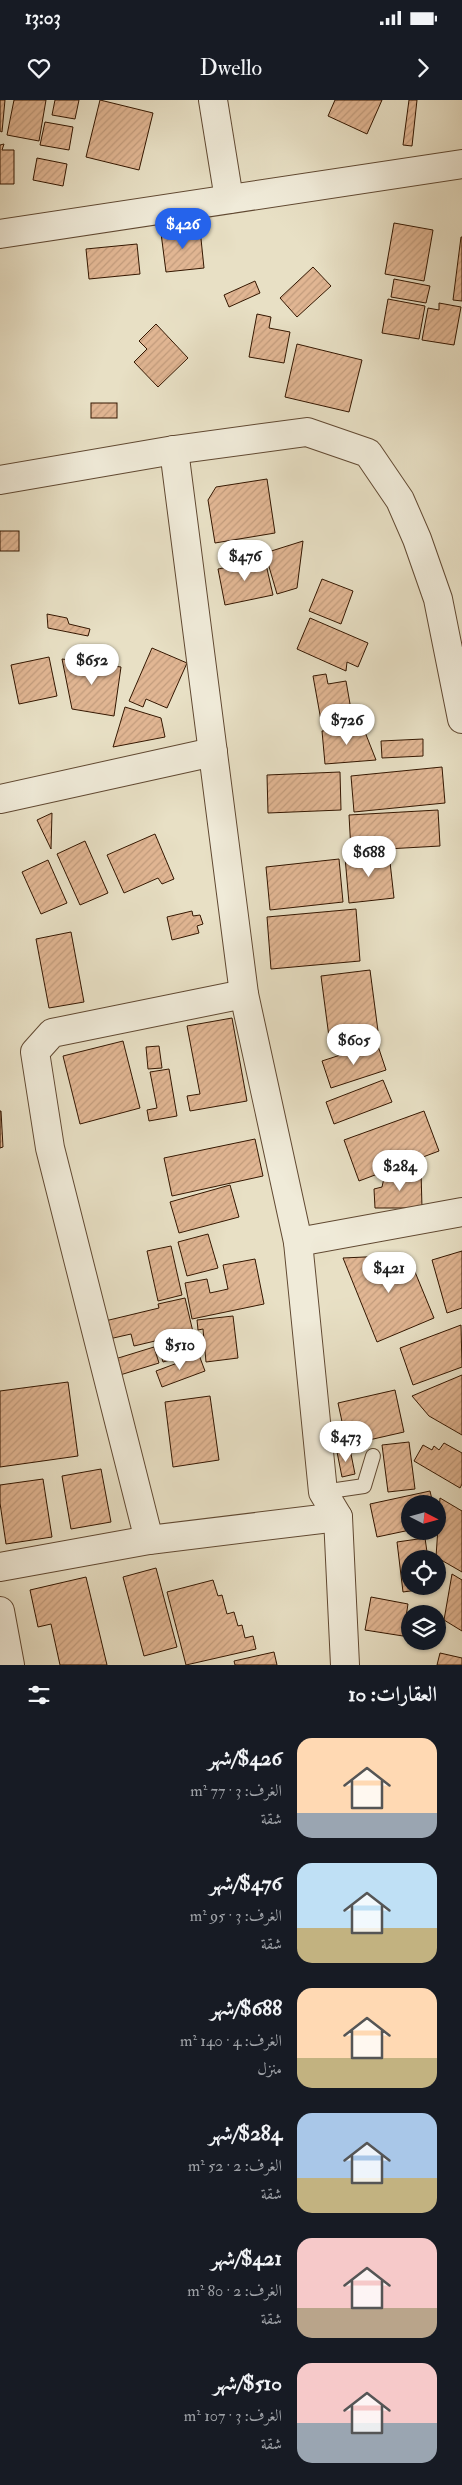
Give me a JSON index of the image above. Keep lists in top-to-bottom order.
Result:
{
  "north": "right",
  "page": {
    "status": "13:03",
    "header": "Dwello",
    "price": [
      "$426",
      "$476",
      "$652",
      "$726",
      "$688",
      "$605",
      "$284",
      "$421",
      "$510",
      "$473"
    ],
    "heading": "العقارات: 10",
    "list": [
      {
        "name": "$426/شهر",
        "note": "الغرف: 3 · 77 m² · شقة"
      },
      {
        "name": "$476/شهر",
        "note": "الغرف: 3 · 95 m² · شقة"
      },
      {
        "name": "$688/شهر",
        "note": "الغرف: 4 · 140 m² · منزل"
      },
      {
        "name": "$284/شهر",
        "note": "الغرف: 2 · 52 m² · شقة"
      },
      {
        "name": "$421/شهر",
        "note": "الغرف: 2 · 80 m² · شقة"
      },
      {
        "name": "$510/شهر",
        "note": "الغرف: 3 · 107 m² · شقة"
      }
    ]
  }
}
